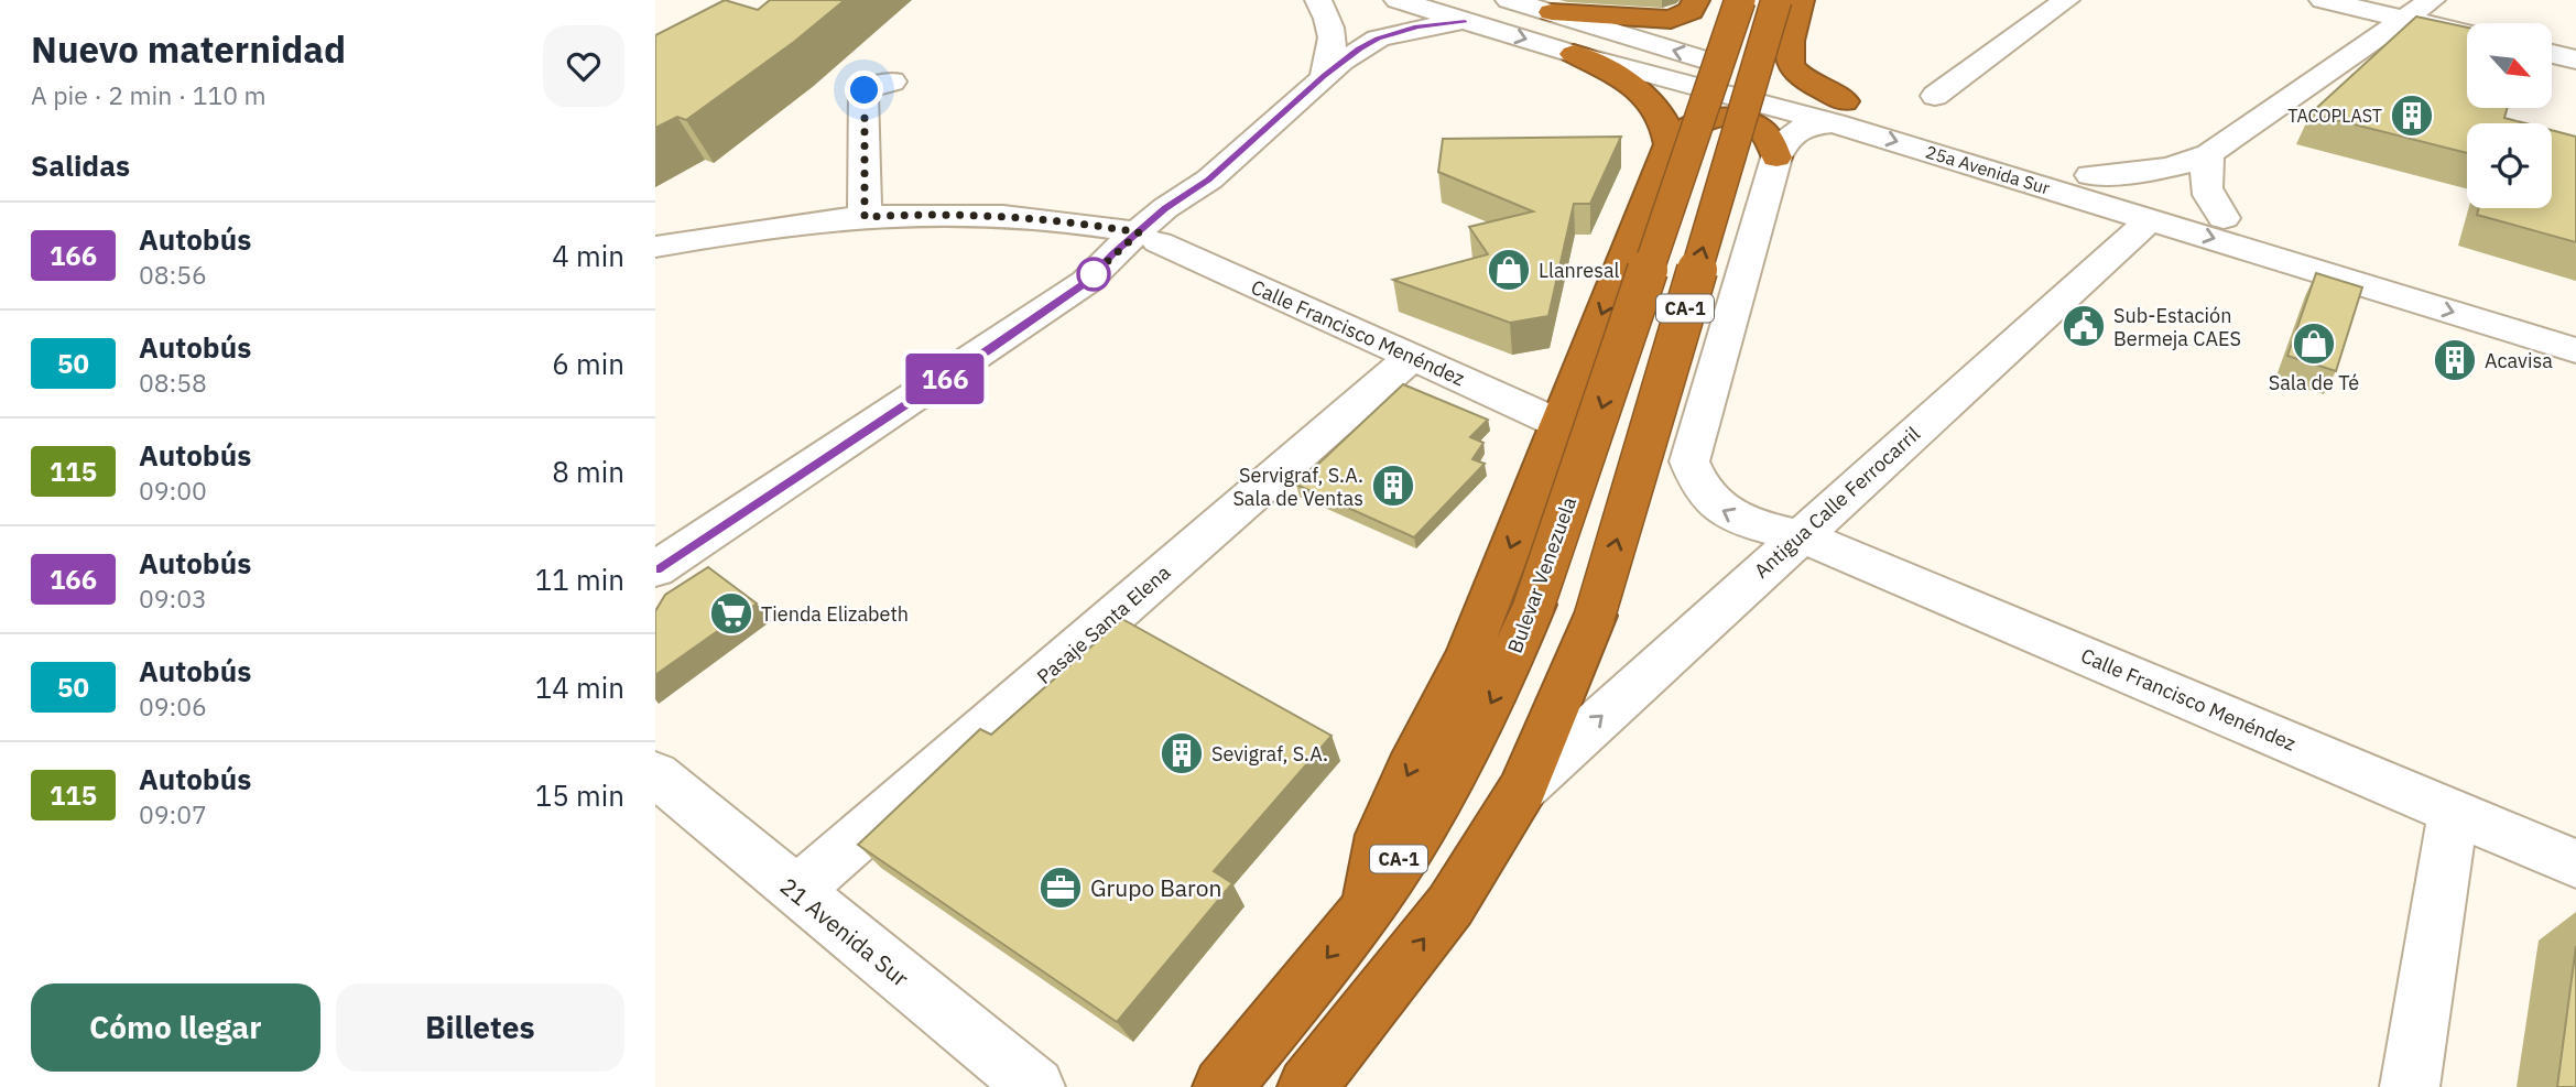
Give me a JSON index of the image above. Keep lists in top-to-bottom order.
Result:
{
  "streets": {
    "highway": ["CA-1", "Bulevar Venezuela"],
    "street": [
      "25a Avenida Sur",
      "Calle Francisco Menéndez",
      "Antigua Calle Ferrocarril",
      "Pasaje Santa Elena",
      "21 Avenida Sur"
    ]
  },
  "crossings": [
    ["25a Avenida Sur", "Antigua Calle Ferrocarril"],
    ["CA-1", "Antigua Calle Ferrocarril"],
    ["Calle Francisco Menéndez", "Antigua Calle Ferrocarril"],
    ["Calle Francisco Menéndez", "Pasaje Santa Elena"],
    ["Pasaje Santa Elena", "21 Avenida Sur"]
  ],
  "one_way": ["Antigua Calle Ferrocarril"],
  "places": {
    "building": [
      "TACOPLAST",
      "Acavisa",
      "Servigraf, S.A. Sala de Ventas",
      "Sevigraf, S.A."
    ],
    "shop": ["Llanresal", "Sala de Té"],
    "public building": ["Sub-Estación Bermeja CAES"],
    "supermarket": ["Tienda Elizabeth"],
    "office": ["Grupo Baron"]
  },
  "lines": ["bus line 166"],
  "north": "bottom right",
  "page": {
    "heading": [
      ["Nuevo maternidad", "A pie · 2 min · 110 m"],
      "Salidas"
    ],
    "on_map": "166",
    "list": [
      {
        "mark": "166",
        "name": "Autobús",
        "note": "08:56",
        "value": "4 min"
      },
      {
        "mark": "50",
        "name": "Autobús",
        "note": "08:58",
        "value": "6 min"
      },
      {
        "mark": "115",
        "name": "Autobús",
        "note": "09:00",
        "value": "8 min"
      },
      {
        "mark": "166",
        "name": "Autobús",
        "note": "09:03",
        "value": "11 min"
      },
      {
        "mark": "50",
        "name": "Autobús",
        "note": "09:06",
        "value": "14 min"
      },
      {
        "mark": "115",
        "name": "Autobús",
        "note": "09:07",
        "value": "15 min"
      }
    ],
    "buttons": ["Cómo llegar", "Billetes"]
  }
}
